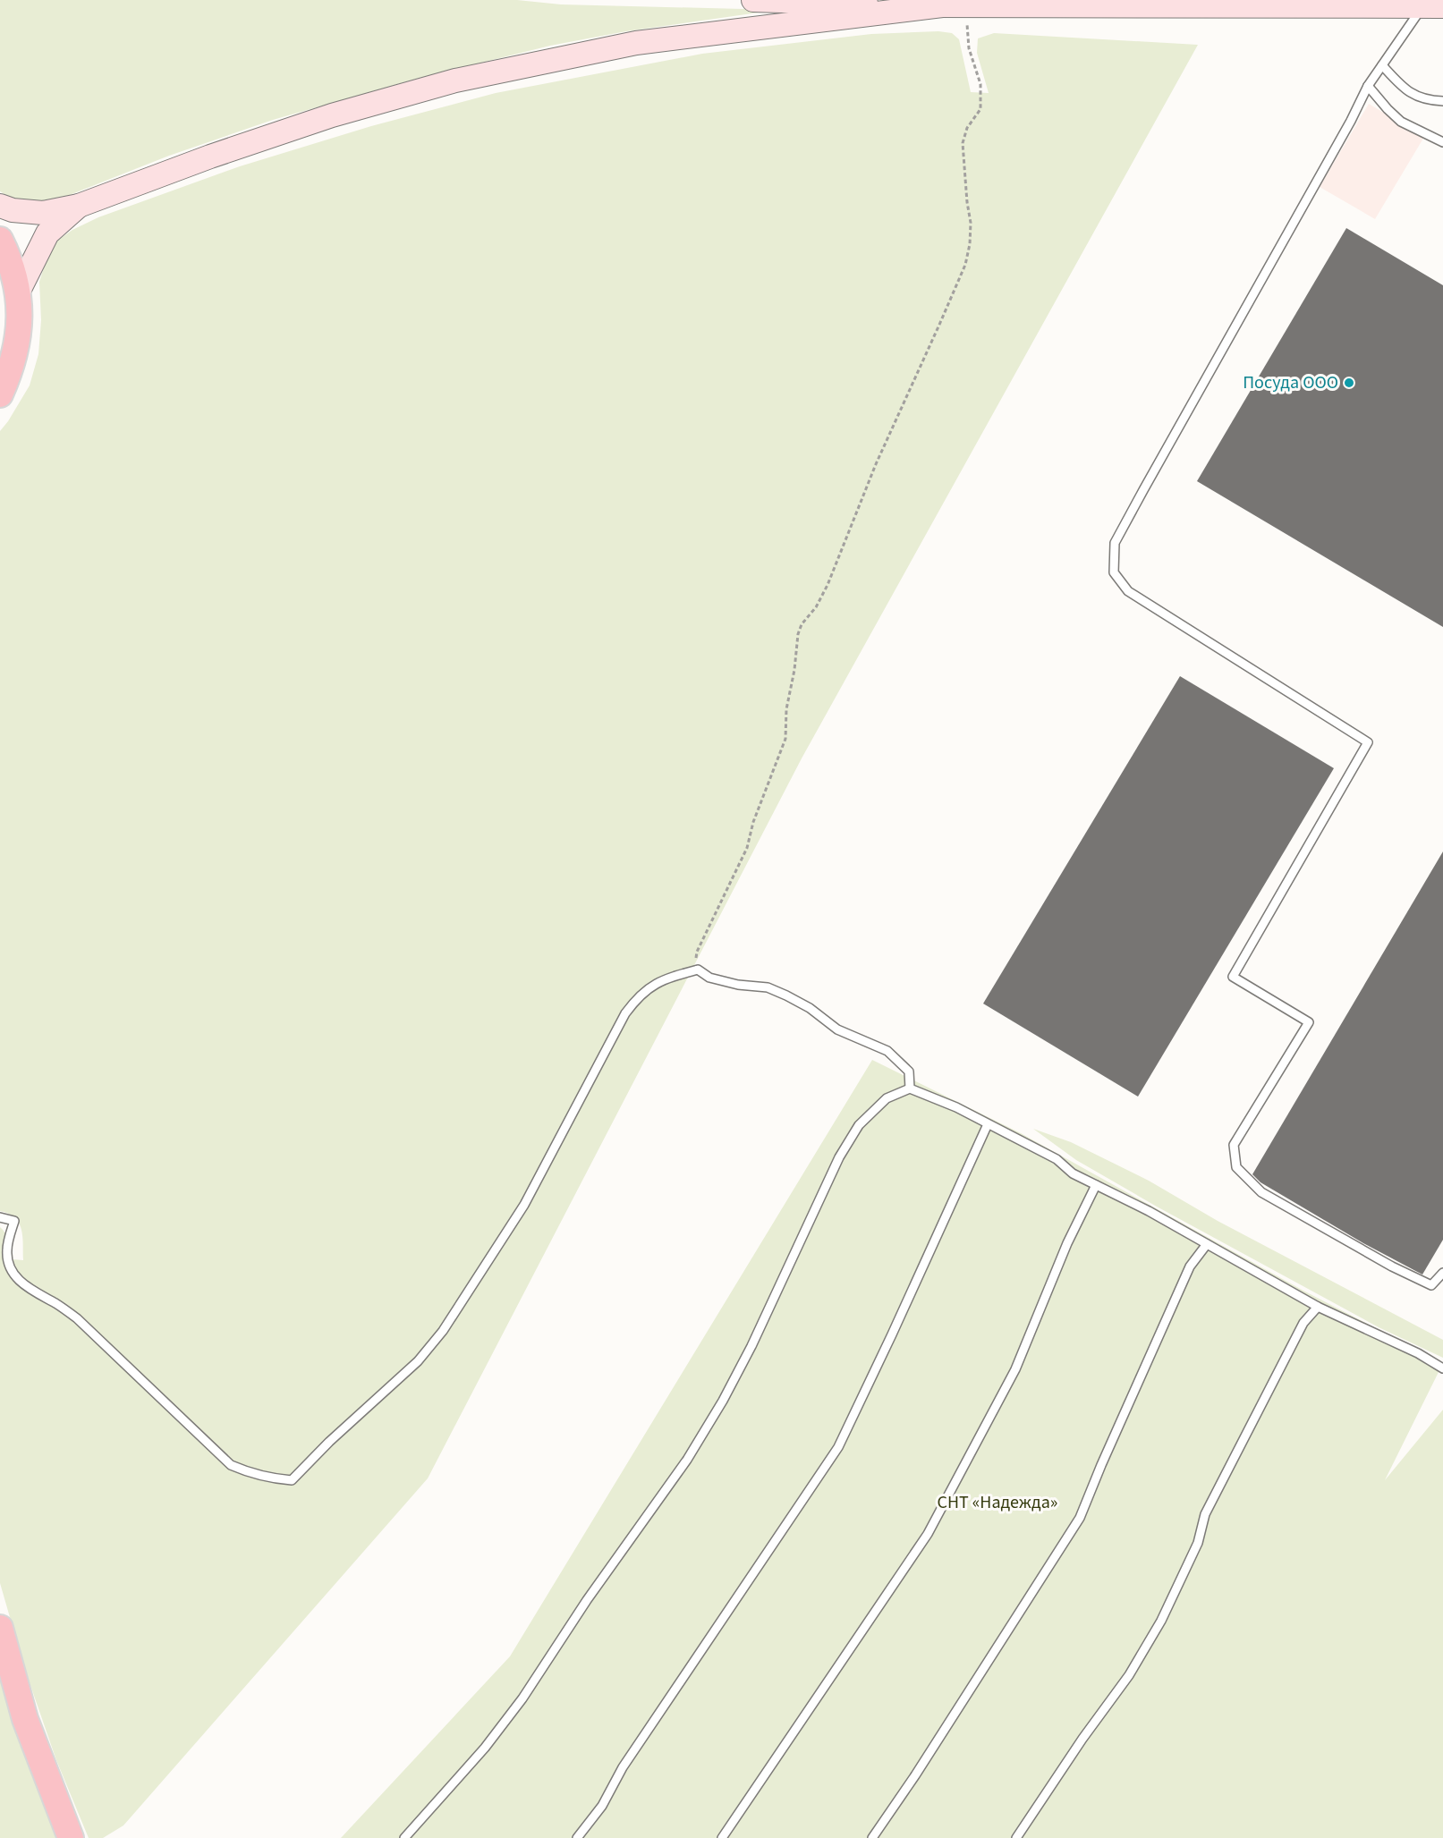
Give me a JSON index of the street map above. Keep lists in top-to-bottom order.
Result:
{
  "parks": ["СНТ «Надежда»"],
  "places": ["Посуда ООО"]
}
